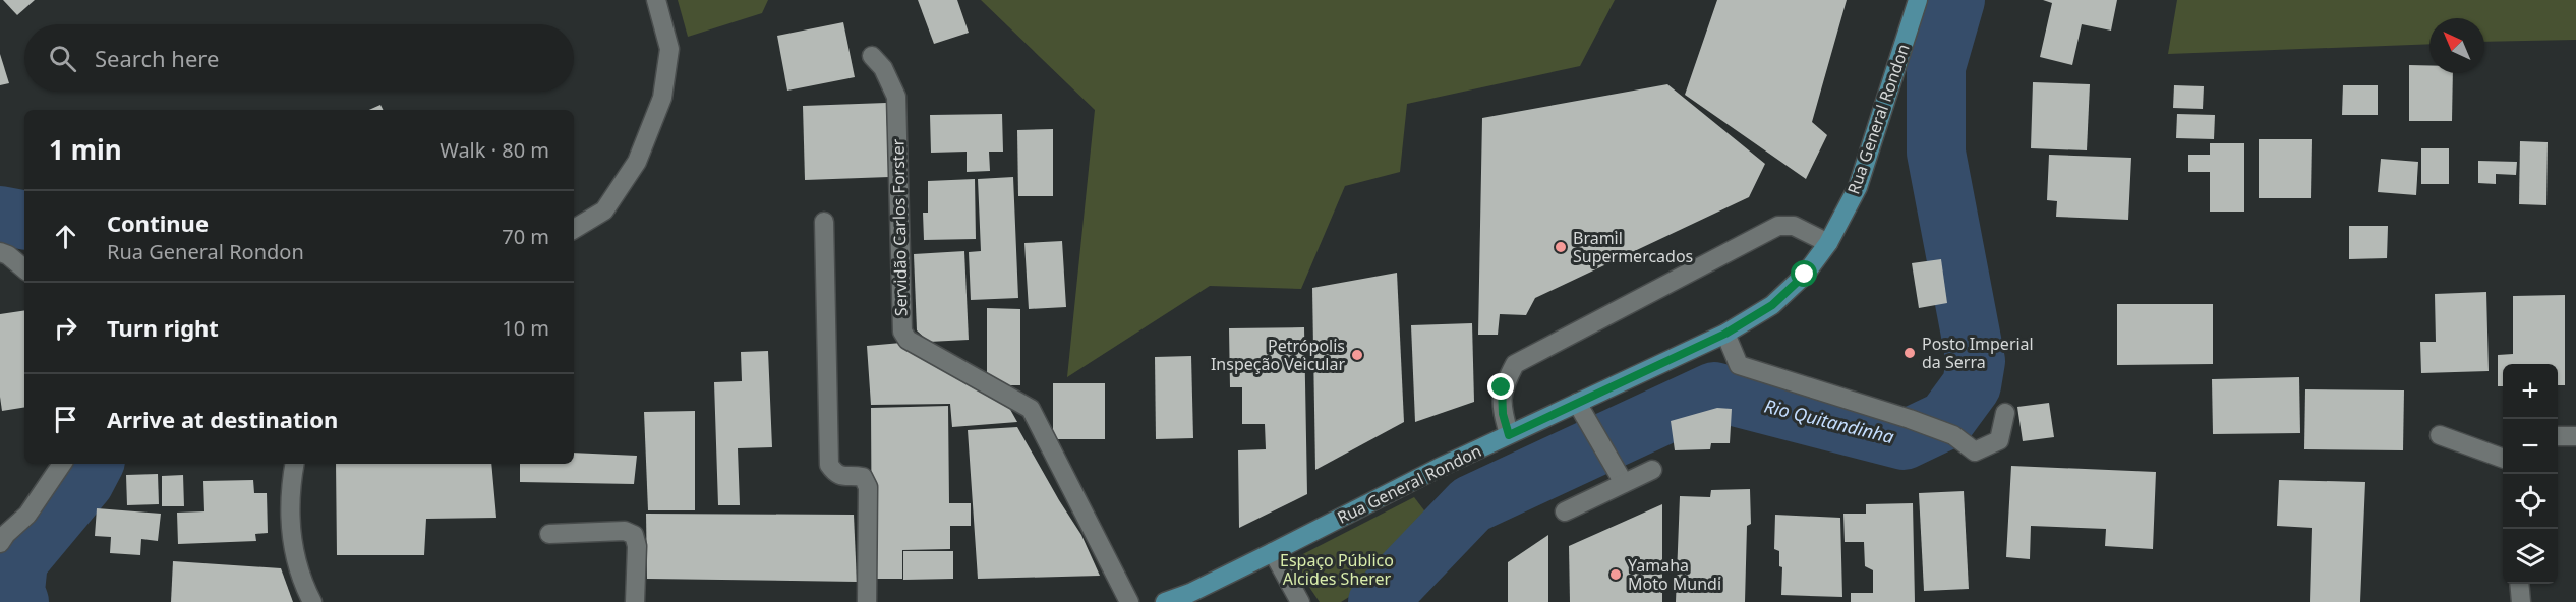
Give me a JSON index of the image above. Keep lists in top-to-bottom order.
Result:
{
  "streets": {
    "main road": ["Rua General Rondon"],
    "street": ["Servidão Carlos Forster"]
  },
  "water": ["Rio Quitandinha"],
  "parks": ["Espaço Público Alcides Sherer"],
  "places": [
    "Bramil Supermercados",
    "Posto Imperial da Serra",
    "Petrópolis Inspeção Veicular",
    "Yamaha Moto Mundi"
  ],
  "north": "top left",
  "page": {
    "search": "Search here",
    "heading": ["1 min", "Walk · 80 m"],
    "list": [
      ["Continue", "Rua General Rondon", "70 m"],
      ["Turn right", "10 m"],
      "Arrive at destination"
    ],
    "map_buttons": ["+", "−"]
  }
}
